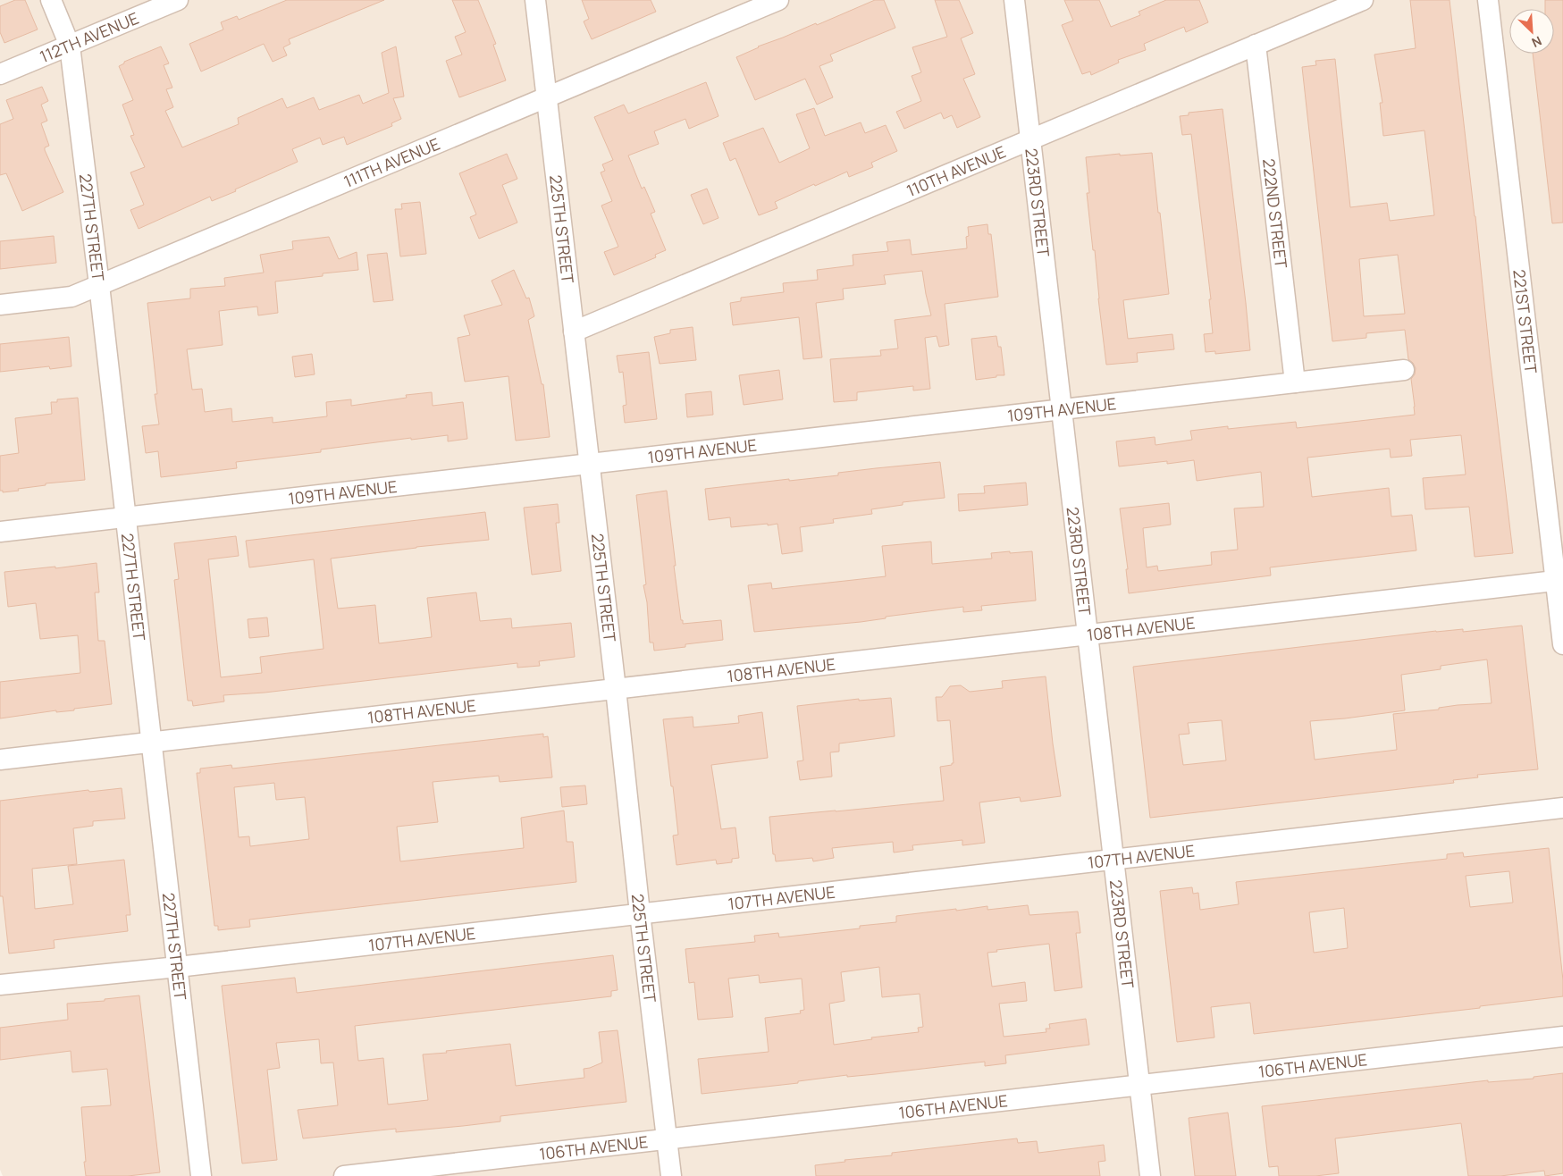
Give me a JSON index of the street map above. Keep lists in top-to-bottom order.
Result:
{
  "streets": {
    "street": [
      "112TH AVENUE",
      "111TH AVENUE",
      "110TH AVENUE",
      "223RD STREET",
      "222ND STREET",
      "227TH STREET",
      "225TH STREET",
      "221ST STREET",
      "109TH AVENUE",
      "108TH AVENUE",
      "107TH AVENUE",
      "106TH AVENUE"
    ]
  },
  "crossings": [
    ["112TH AVENUE", "227TH STREET"],
    ["111TH AVENUE", "227TH STREET"],
    ["111TH AVENUE", "225TH STREET"],
    ["110TH AVENUE", "223RD STREET"],
    ["110TH AVENUE", "222ND STREET"],
    ["110TH AVENUE", "225TH STREET"],
    ["223RD STREET", "109TH AVENUE"],
    ["223RD STREET", "108TH AVENUE"],
    ["223RD STREET", "107TH AVENUE"],
    ["223RD STREET", "106TH AVENUE"],
    ["222ND STREET", "109TH AVENUE"],
    ["227TH STREET", "109TH AVENUE"],
    ["227TH STREET", "108TH AVENUE"],
    ["227TH STREET", "107TH AVENUE"],
    ["225TH STREET", "109TH AVENUE"],
    ["225TH STREET", "108TH AVENUE"],
    ["225TH STREET", "107TH AVENUE"],
    ["225TH STREET", "106TH AVENUE"],
    ["221ST STREET", "108TH AVENUE"]
  ],
  "north": "bottom right"
}
